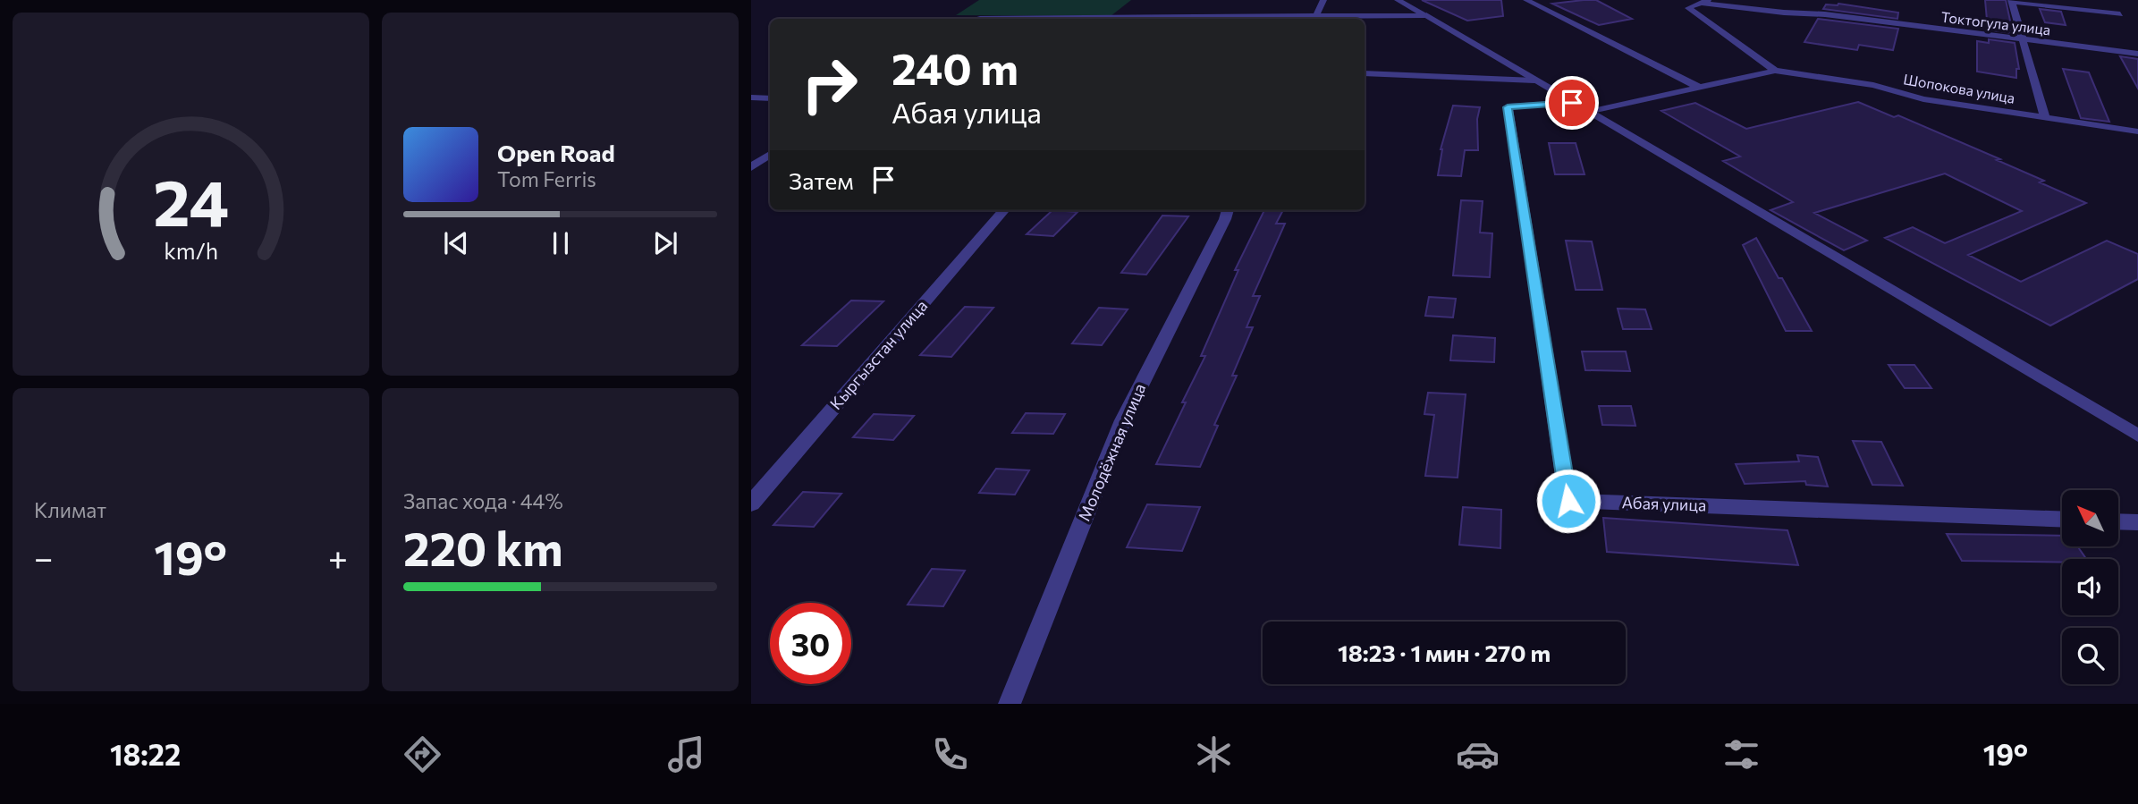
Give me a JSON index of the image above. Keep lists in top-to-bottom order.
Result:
{
  "streets": {
    "street": [
      "Токтогула улица",
      "Шопокова улица",
      "Кыргызстан улица",
      "Молодёжная улица",
      "Абая улица"
    ]
  },
  "north": "top left",
  "page": {
    "turn": ["240 m", "Абая улица"],
    "song": ["Open Road", "Tom Ferris"],
    "then": "Затем",
    "tile": [
      "Климат",
      ["Запас хода · 44%", "220 km"]
    ],
    "heat": ["−", "19°", "+"],
    "limit": "30",
    "trip": "18:23 · 1 мин · 270 m",
    "tabs": ["18:22", "19°"],
    "gauge": ["24", "km/h"]
  }
}
